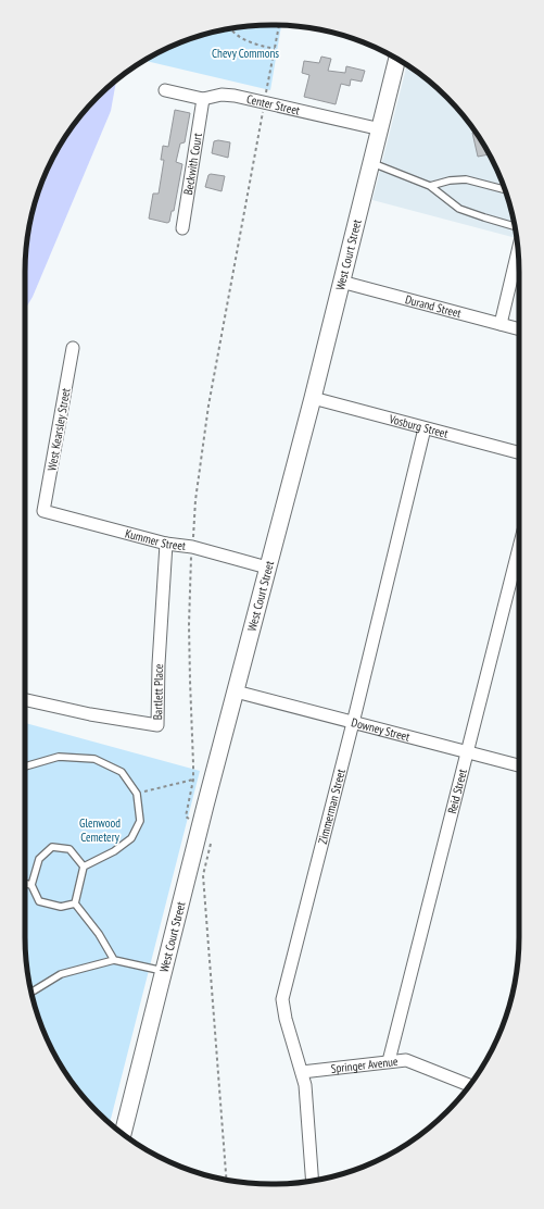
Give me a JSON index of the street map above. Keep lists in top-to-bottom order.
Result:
{
  "streets": {
    "street": [
      "Center Street",
      "Beckwith Court",
      "West Court Street",
      "Durand Street",
      "Vosburg Street",
      "West Kearsley Street",
      "Kummer Street",
      "Bartlett Place",
      "Downey Street",
      "Reid Street",
      "Zimmerman Street",
      "Springer Avenue"
    ]
  },
  "crossings": [
    ["Center Street", "Beckwith Court"],
    ["Center Street", "West Court Street"],
    ["West Court Street", "Durand Street"],
    ["West Court Street", "Vosburg Street"],
    ["West Court Street", "Kummer Street"],
    ["West Court Street", "Downey Street"],
    ["Vosburg Street", "Zimmerman Street"],
    ["West Kearsley Street", "Kummer Street"],
    ["Kummer Street", "Bartlett Place"],
    ["Downey Street", "Reid Street"],
    ["Downey Street", "Zimmerman Street"],
    ["Reid Street", "Springer Avenue"],
    ["Zimmerman Street", "Springer Avenue"]
  ],
  "parks": ["Chevy Commons", "Glenwood Cemetery"]
}
